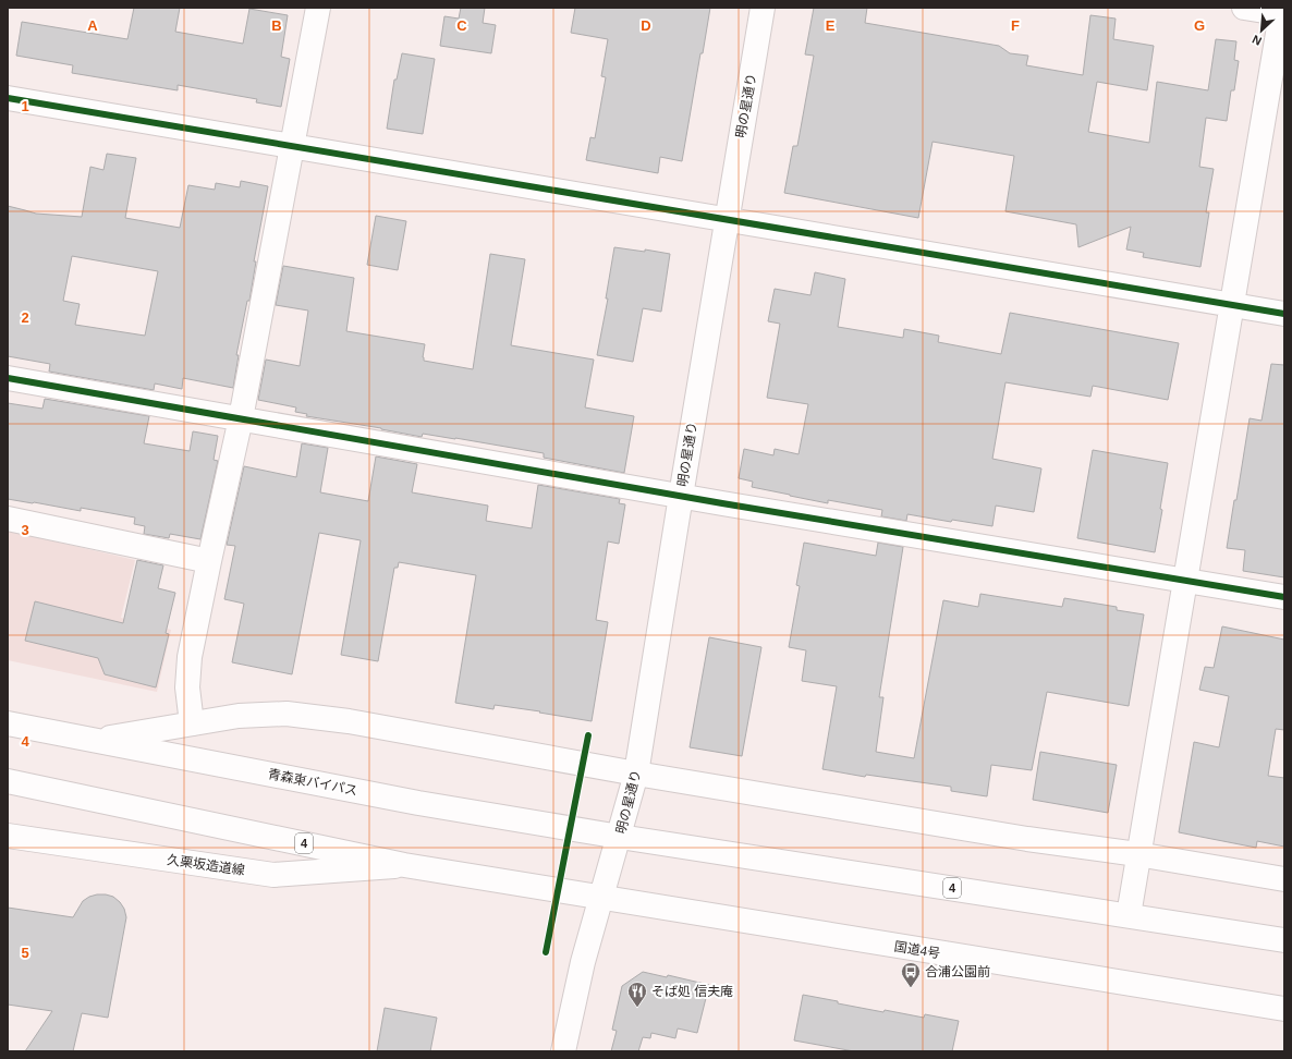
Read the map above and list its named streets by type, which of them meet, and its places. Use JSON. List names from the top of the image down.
{
  "streets": {
    "main road": [
      "明の星通り",
      "青森東バイパス",
      "4",
      "久栗坂造道線",
      "国道4号"
    ]
  },
  "crossings": [
    ["明の星通り", "青森東バイパス"],
    ["明の星通り", "4"],
    ["明の星通り", "国道4号"],
    ["青森東バイパス", "4"],
    ["4", "久栗坂造道線"],
    ["4", "国道4号"]
  ],
  "places": {
    "bus stop": ["合浦公園前"],
    "restaurant": ["そば処 信夫庵"]
  },
  "north": "bottom left",
  "grid": {
    "columns": [
      "A",
      "B",
      "C",
      "D",
      "E",
      "F",
      "G"
    ],
    "rows": [
      "1",
      "2",
      "3",
      "4",
      "5"
    ]
  }
}
